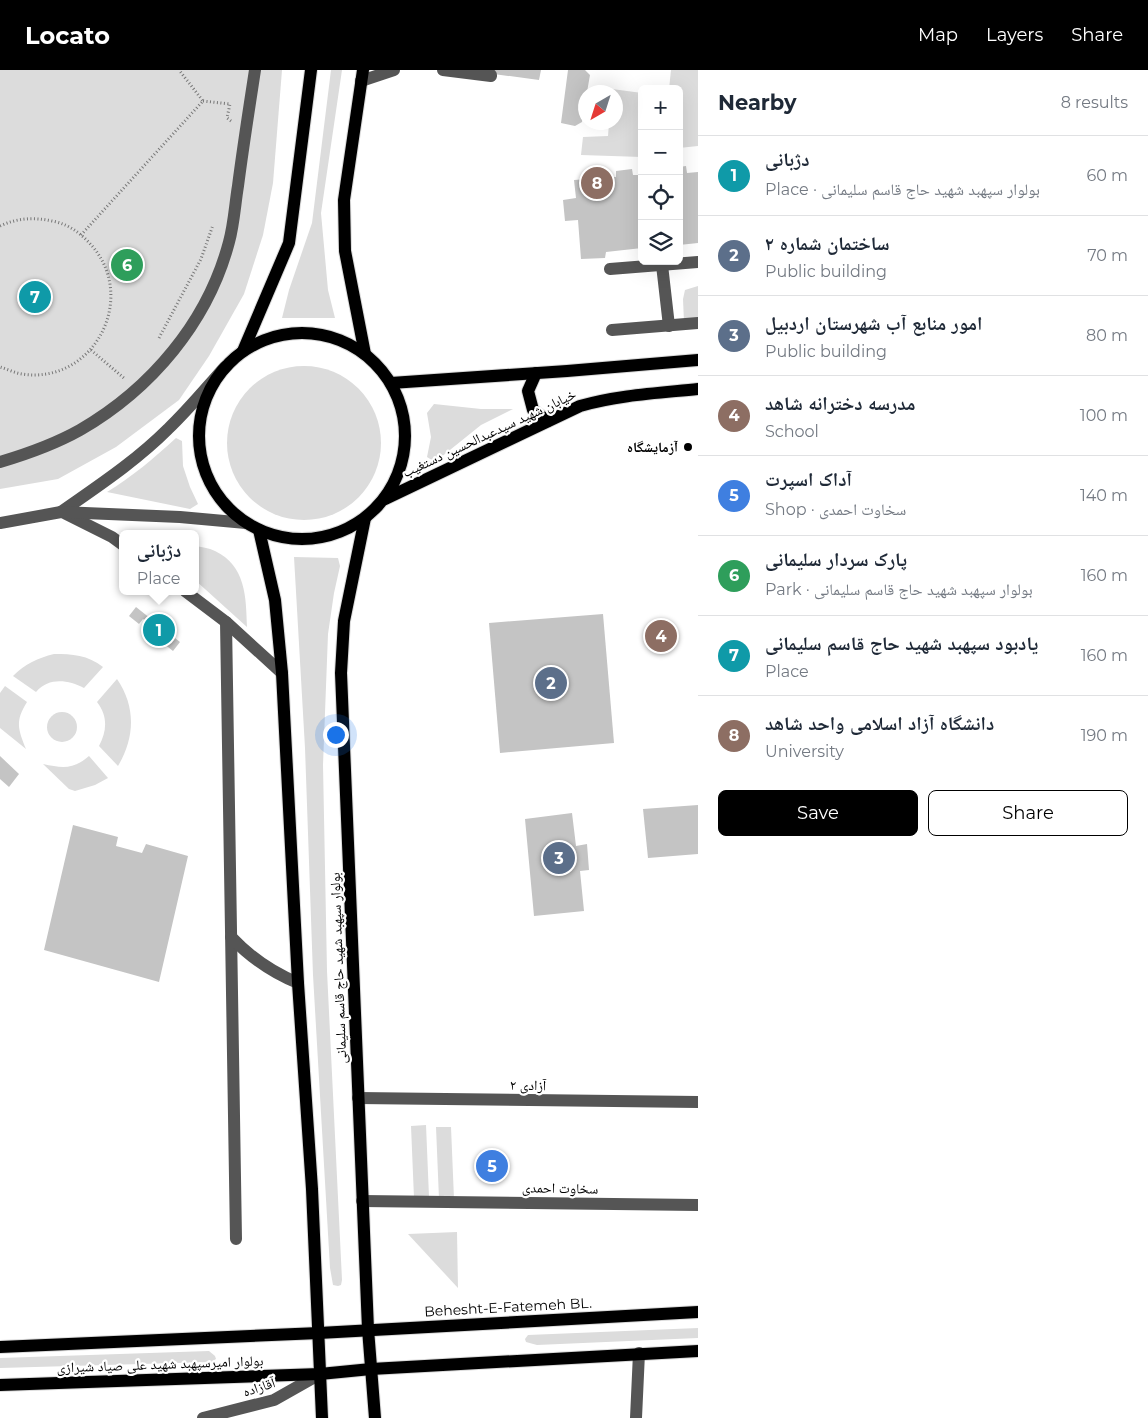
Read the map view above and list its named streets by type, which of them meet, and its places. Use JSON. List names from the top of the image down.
{
  "streets": {
    "main road": [
      "خیابان شهید سیدعبدالحسین دستغیب",
      "بولوار سپهبد شهید حاج قاسم سلیمانی",
      "Behesht-E-Fatemeh BL.",
      "بولوار امیرسپهبد شهید علی صیاد شیرازی"
    ],
    "street": ["آزادی ۲", "سخاوت احمدی", "آقازاده"]
  },
  "crossings": [
    ["بولوار سپهبد شهید حاج قاسم سلیمانی", "آزادی ۲"],
    ["بولوار سپهبد شهید حاج قاسم سلیمانی", "سخاوت احمدی"],
    ["بولوار سپهبد شهید حاج قاسم سلیمانی", "Behesht-E-Fatemeh BL."],
    ["Behesht-E-Fatemeh BL.", "بولوار امیرسپهبد شهید علی صیاد شیرازی"],
    ["بولوار امیرسپهبد شهید علی صیاد شیرازی", "آقازاده"]
  ],
  "places": ["آزمایشگاه"],
  "north": "bottom left",
  "page": {
    "header": "Locato",
    "nav": ["Map", "Layers", "Share"],
    "heading": ["Nearby", "8 results"],
    "map_buttons": ["+", "−"],
    "list": [
      {
        "mark": "1",
        "name": "دژبانی",
        "note": "Place · بولوار سپهبد شهید حاج قاسم سلیمانی",
        "value": "60 m"
      },
      {
        "mark": "2",
        "name": "ساختمان شماره ۲",
        "note": "Public building",
        "value": "70 m"
      },
      {
        "mark": "3",
        "name": "امور منابع آب شهرستان اردبیل",
        "note": "Public building",
        "value": "80 m"
      },
      {
        "mark": "4",
        "name": "مدرسه دخترانه شاهد",
        "note": "School",
        "value": "100 m"
      },
      {
        "mark": "5",
        "name": "آداک اسپرت",
        "note": "Shop · سخاوت احمدی",
        "value": "140 m"
      },
      {
        "mark": "6",
        "name": "پارک سردار سلیمانی",
        "note": "Park · بولوار سپهبد شهید حاج قاسم سلیمانی",
        "value": "160 m"
      },
      {
        "mark": "7",
        "name": "یادبود سپهبد شهید حاج قاسم سلیمانی",
        "note": "Place",
        "value": "160 m"
      },
      {
        "mark": "8",
        "name": "دانشگاه آزاد اسلامی واحد شاهد",
        "note": "University",
        "value": "190 m"
      }
    ],
    "pins": [
      "8",
      "6",
      "7",
      "1",
      "4",
      "2",
      "3",
      "5"
    ],
    "popup": ["دژبانی", "Place"],
    "buttons": ["Save", "Share"]
  }
}
